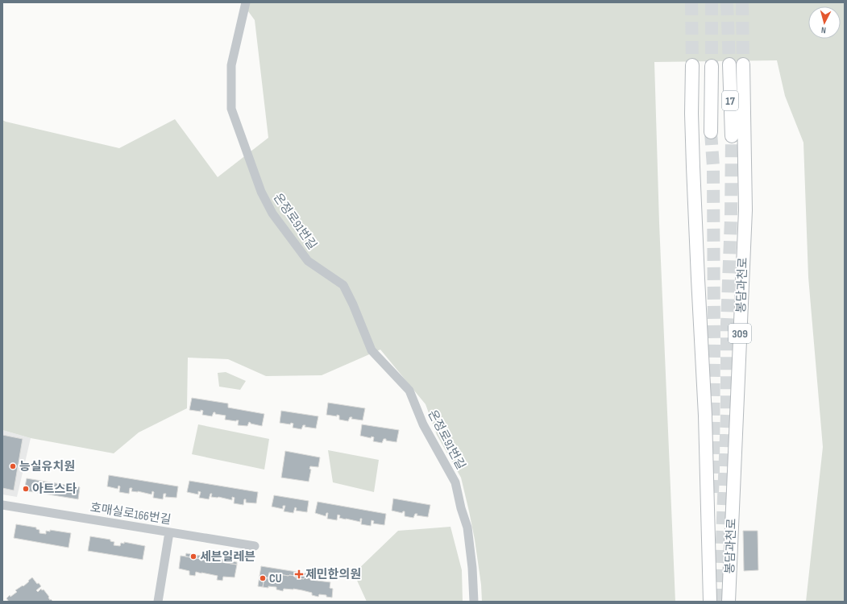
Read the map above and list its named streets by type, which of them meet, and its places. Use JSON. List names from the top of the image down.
{
  "streets": {
    "highway": ["17", "봉담과천로", "309"],
    "street": ["온정로91번길", "호매실로166번길"]
  },
  "places": {
    "other": [
      "능실유치원",
      "아트스타",
      "세븐일레븐",
      "CU"
    ],
    "health": ["제민한의원"]
  },
  "north": "bottom"
}
